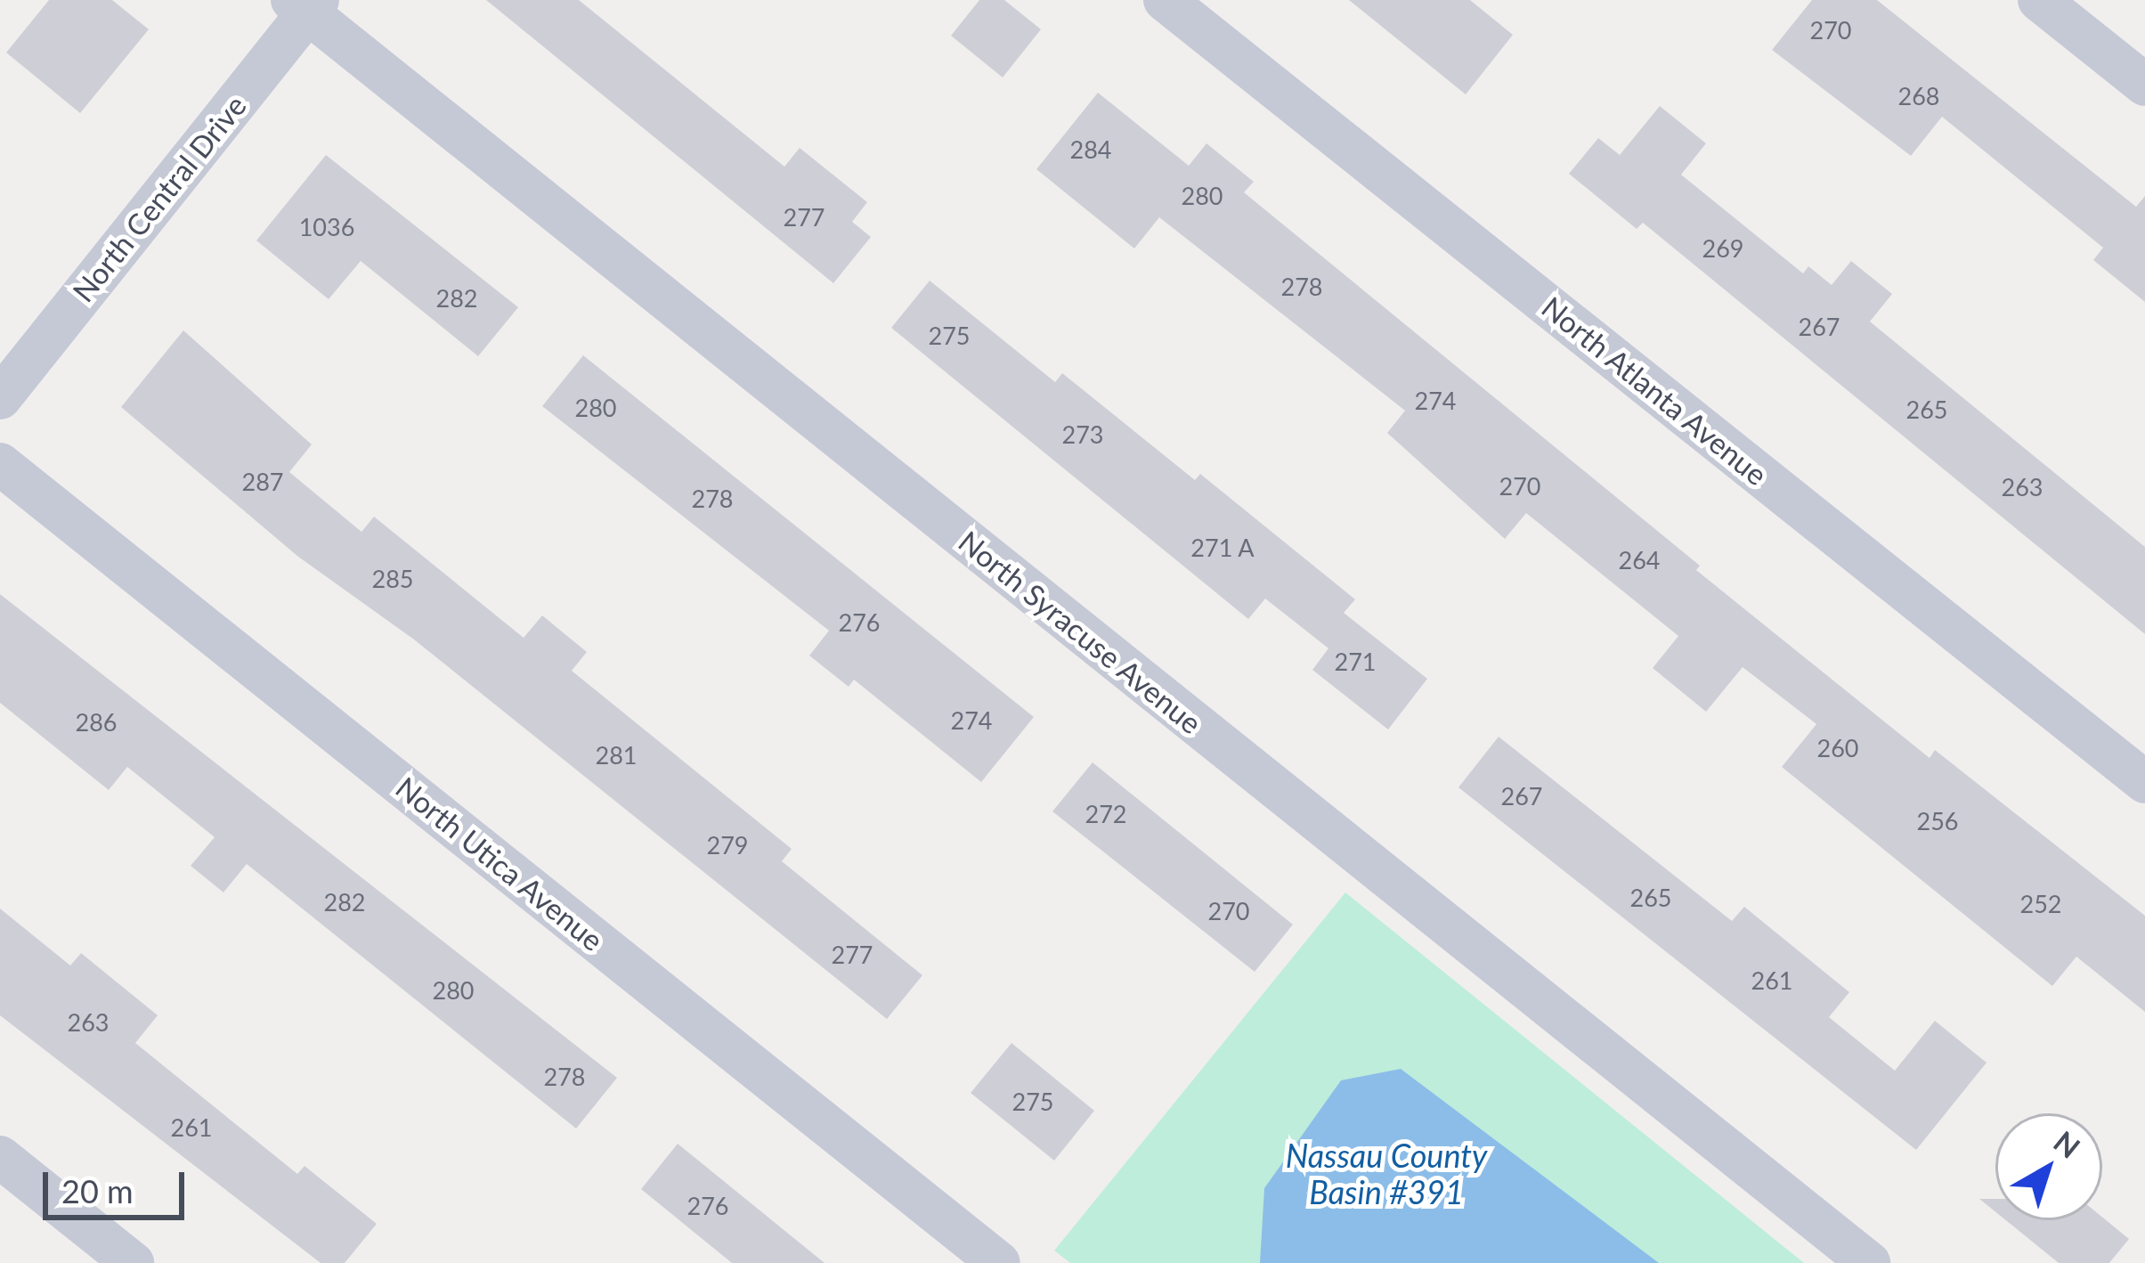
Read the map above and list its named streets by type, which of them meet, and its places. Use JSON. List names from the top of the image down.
{
  "streets": {
    "street": [
      "North Central Drive",
      "North Atlanta Avenue",
      "North Syracuse Avenue",
      "North Utica Avenue"
    ]
  },
  "crossings": [
    ["North Central Drive", "North Syracuse Avenue"]
  ],
  "water": ["Nassau County Basin #391"],
  "house_numbers": [
    "270",
    "268",
    "284",
    "280",
    "277",
    "1036",
    "269",
    "278",
    "282",
    "267",
    "275",
    "274",
    "280",
    "265",
    "273",
    "287",
    "270",
    "263",
    "278",
    "271 A",
    "264",
    "285",
    "276",
    "271",
    "274",
    "286",
    "260",
    "281",
    "267",
    "272",
    "256",
    "279",
    "265",
    "282",
    "252",
    "270",
    "277",
    "261",
    "280",
    "263",
    "278",
    "275",
    "261",
    "276"
  ],
  "scale_bar": "20 m",
  "north": "top right"
}
